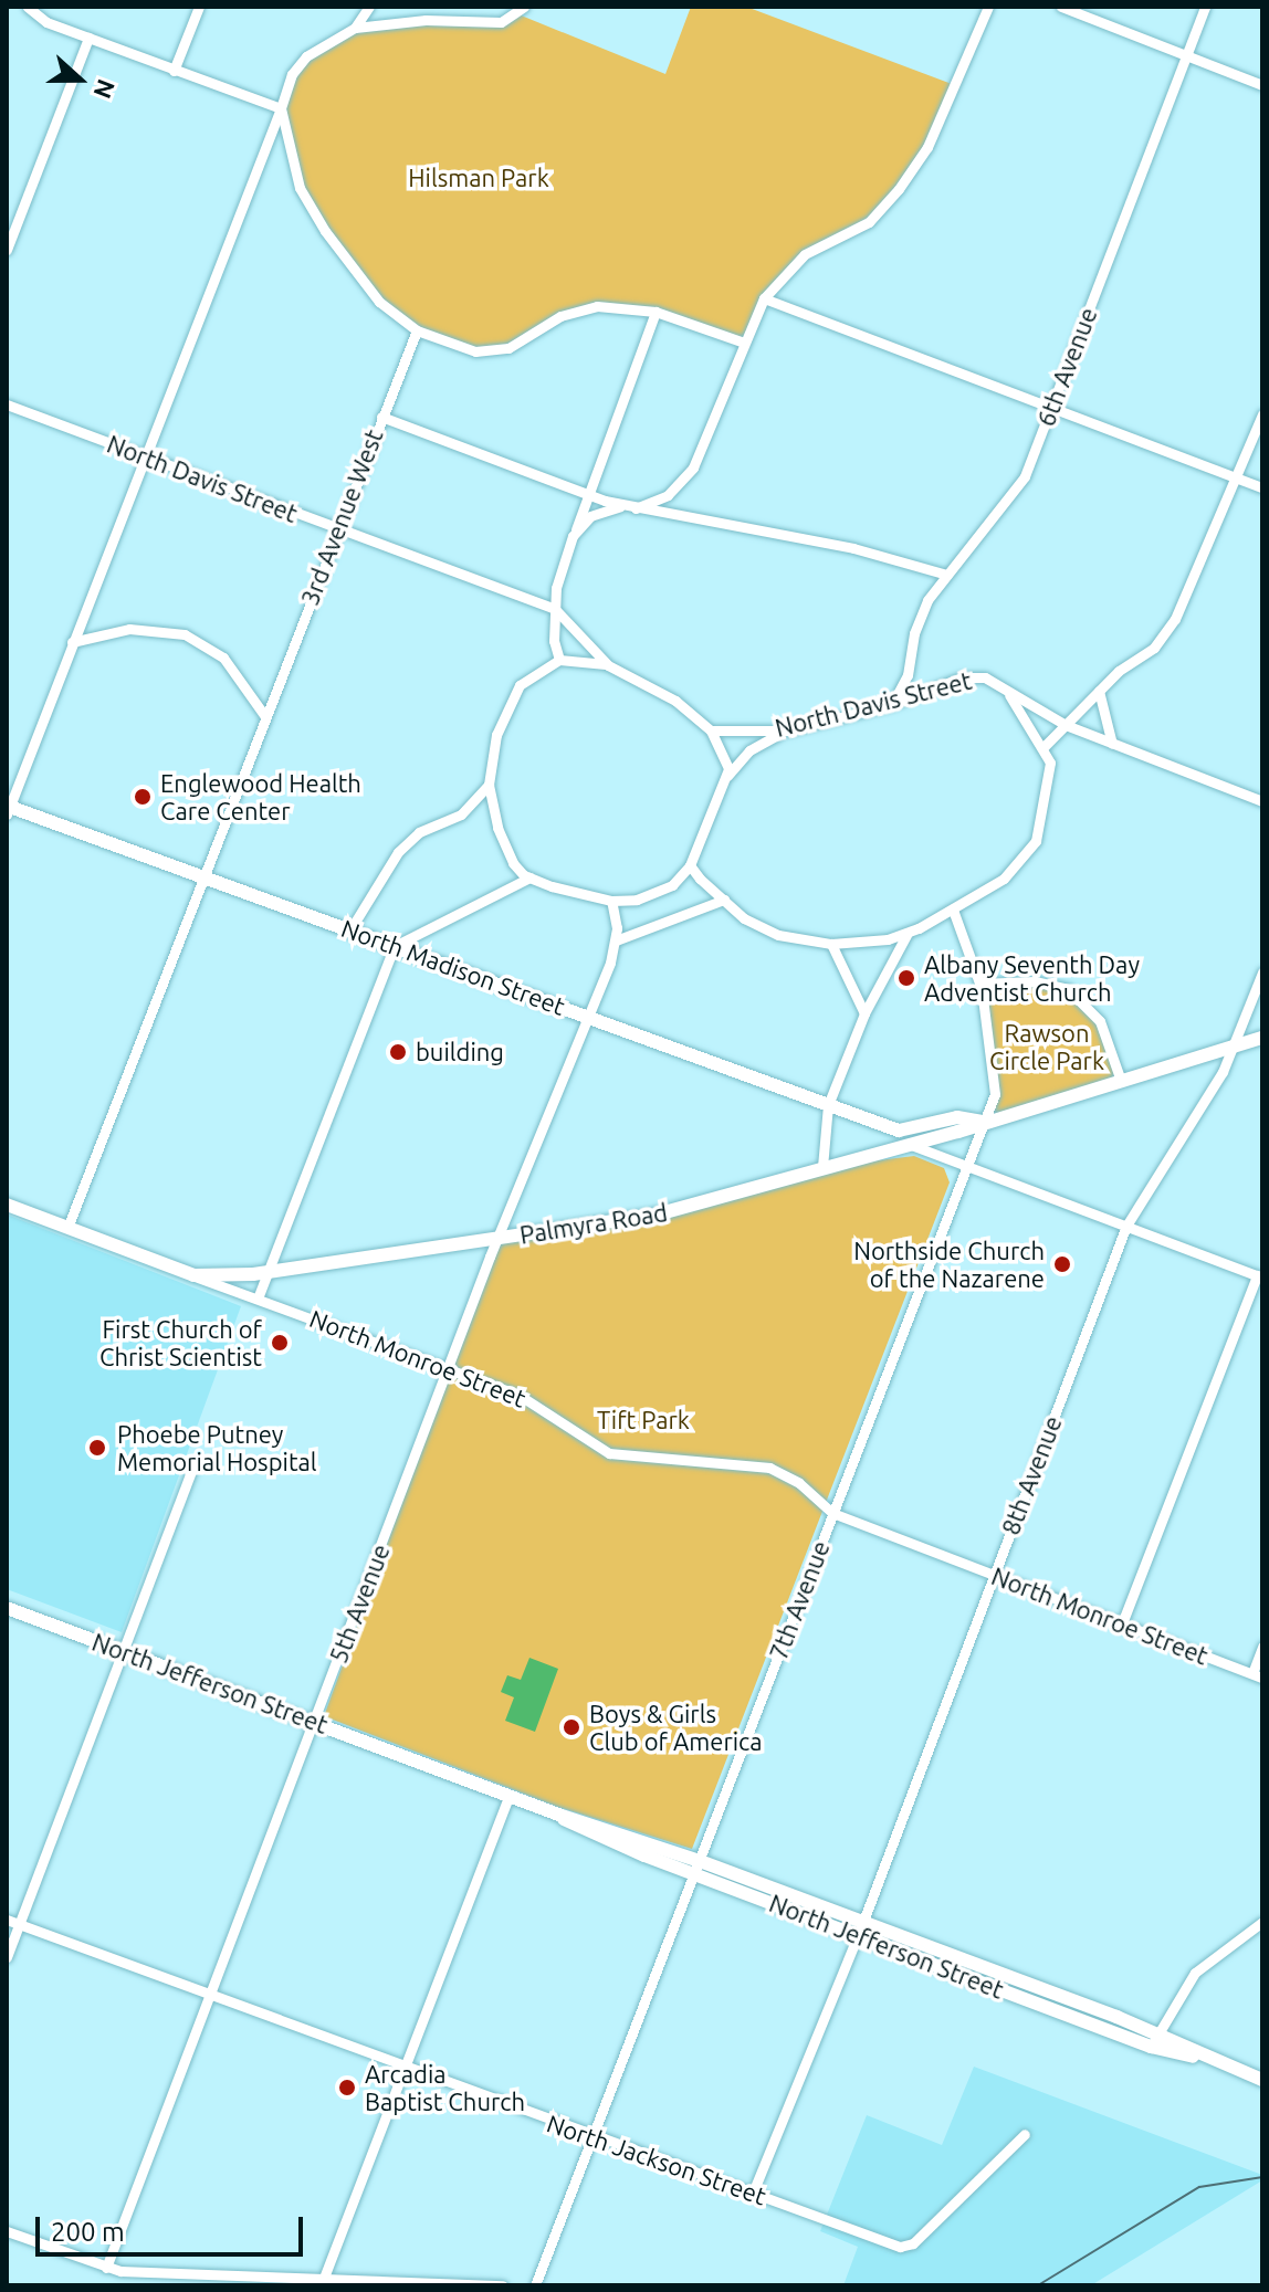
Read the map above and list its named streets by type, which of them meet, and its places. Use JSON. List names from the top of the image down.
{
  "streets": {
    "main road": [
      "North Madison Street",
      "Palmyra Road",
      "North Monroe Street",
      "North Jefferson Street"
    ],
    "street": [
      "6th Avenue",
      "North Davis Street",
      "3rd Avenue West",
      "8th Avenue",
      "7th Avenue",
      "5th Avenue",
      "North Jackson Street"
    ]
  },
  "crossings": [
    ["6th Avenue", "North Davis Street"],
    ["6th Avenue", "7th Avenue"],
    ["North Davis Street", "3rd Avenue West"],
    ["North Davis Street", "7th Avenue"],
    ["North Davis Street", "5th Avenue"],
    ["3rd Avenue West", "North Madison Street"],
    ["3rd Avenue West", "North Monroe Street"],
    ["North Madison Street", "Palmyra Road"],
    ["North Madison Street", "5th Avenue"],
    ["Palmyra Road", "North Monroe Street"],
    ["Palmyra Road", "8th Avenue"],
    ["Palmyra Road", "7th Avenue"],
    ["Palmyra Road", "5th Avenue"],
    ["North Monroe Street", "8th Avenue"],
    ["North Monroe Street", "7th Avenue"],
    ["North Monroe Street", "5th Avenue"],
    ["8th Avenue", "North Jefferson Street"],
    ["8th Avenue", "North Jackson Street"],
    ["7th Avenue", "North Jefferson Street"],
    ["7th Avenue", "North Jackson Street"],
    ["5th Avenue", "North Jefferson Street"],
    ["5th Avenue", "North Jackson Street"]
  ],
  "parks": ["Hilsman Park", "Rawson Circle Park", "Tift Park"],
  "places": [
    "Englewood Health Care Center",
    "Albany Seventh Day Adventist Church",
    "building",
    "Northside Church of the Nazarene",
    "First Church of Christ Scientist",
    "Phoebe Putney Memorial Hospital",
    "Boys & Girls Club of America",
    "Arcadia Baptist Church"
  ],
  "scale_bar": "200 m",
  "north": "right"
}
